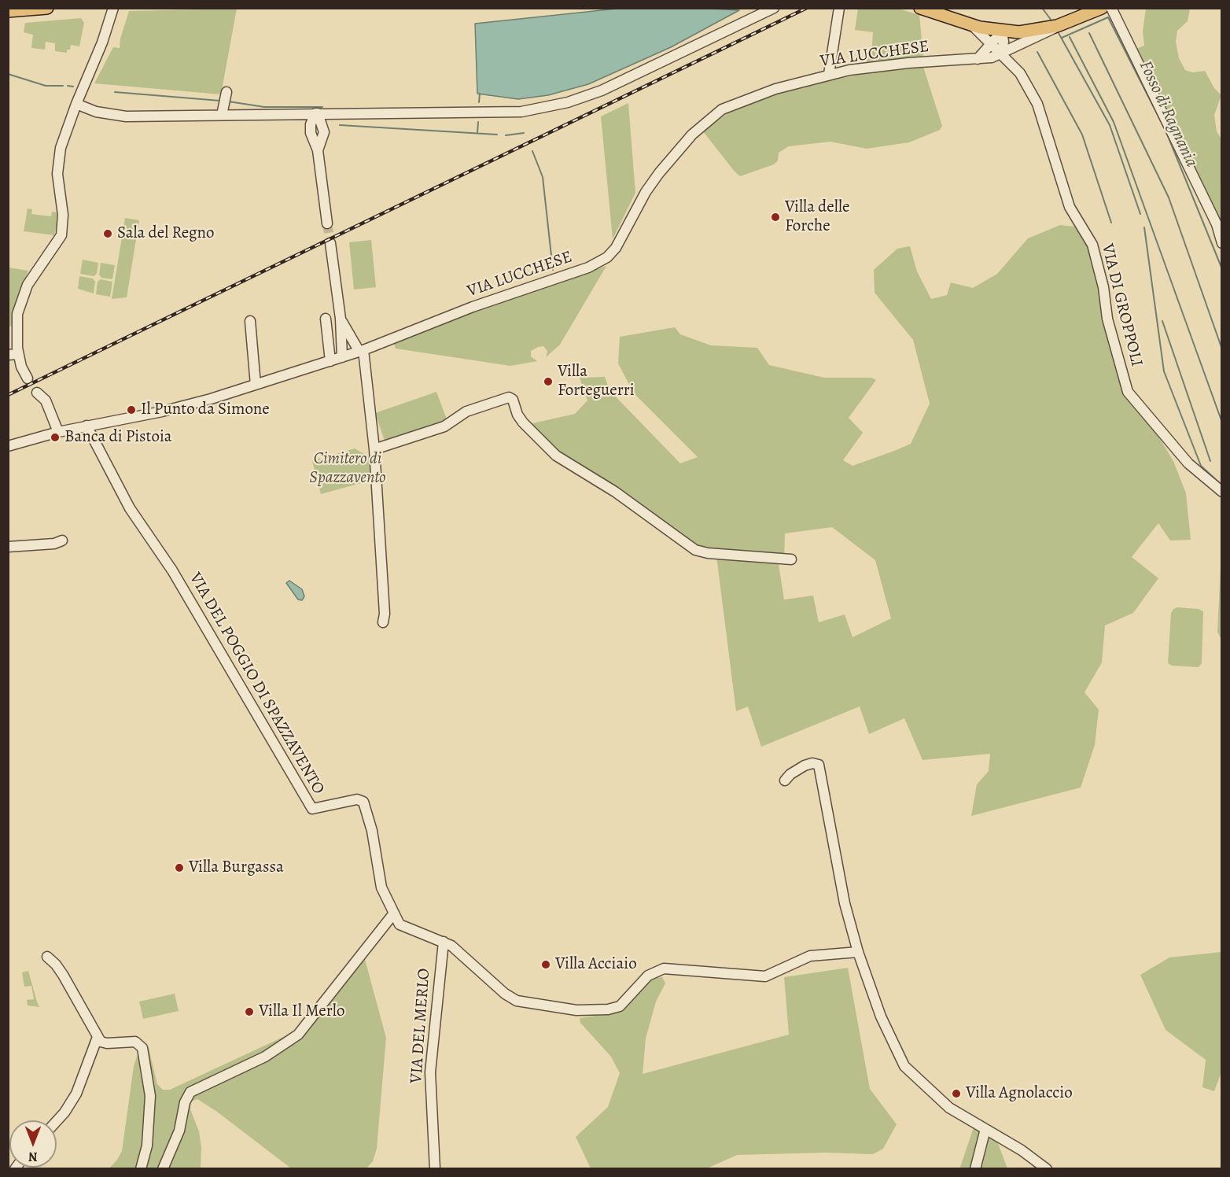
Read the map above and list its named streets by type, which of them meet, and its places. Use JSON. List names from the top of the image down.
{
  "streets": {
    "street": [
      "VIA LUCCHESE",
      "VIA DI GROPPOLI",
      "VIA DEL POGGIO DI SPAZZAVENTO",
      "VIA DEL MERLO"
    ]
  },
  "crossings": [
    ["VIA LUCCHESE", "VIA DI GROPPOLI"],
    ["VIA LUCCHESE", "VIA DEL POGGIO DI SPAZZAVENTO"],
    ["VIA DEL POGGIO DI SPAZZAVENTO", "VIA DEL MERLO"]
  ],
  "water": ["Fosso di Ragnania"],
  "parks": ["Cimitero di Spazzavento"],
  "places": [
    "Villa delle Forche",
    "Sala del Regno",
    "Villa Forteguerri",
    "Il Punto da Simone",
    "Banca di Pistoia",
    "Villa Burgassa",
    "Villa Acciaio",
    "Villa Il Merlo",
    "Villa Agnolaccio"
  ],
  "north": "bottom"
}
